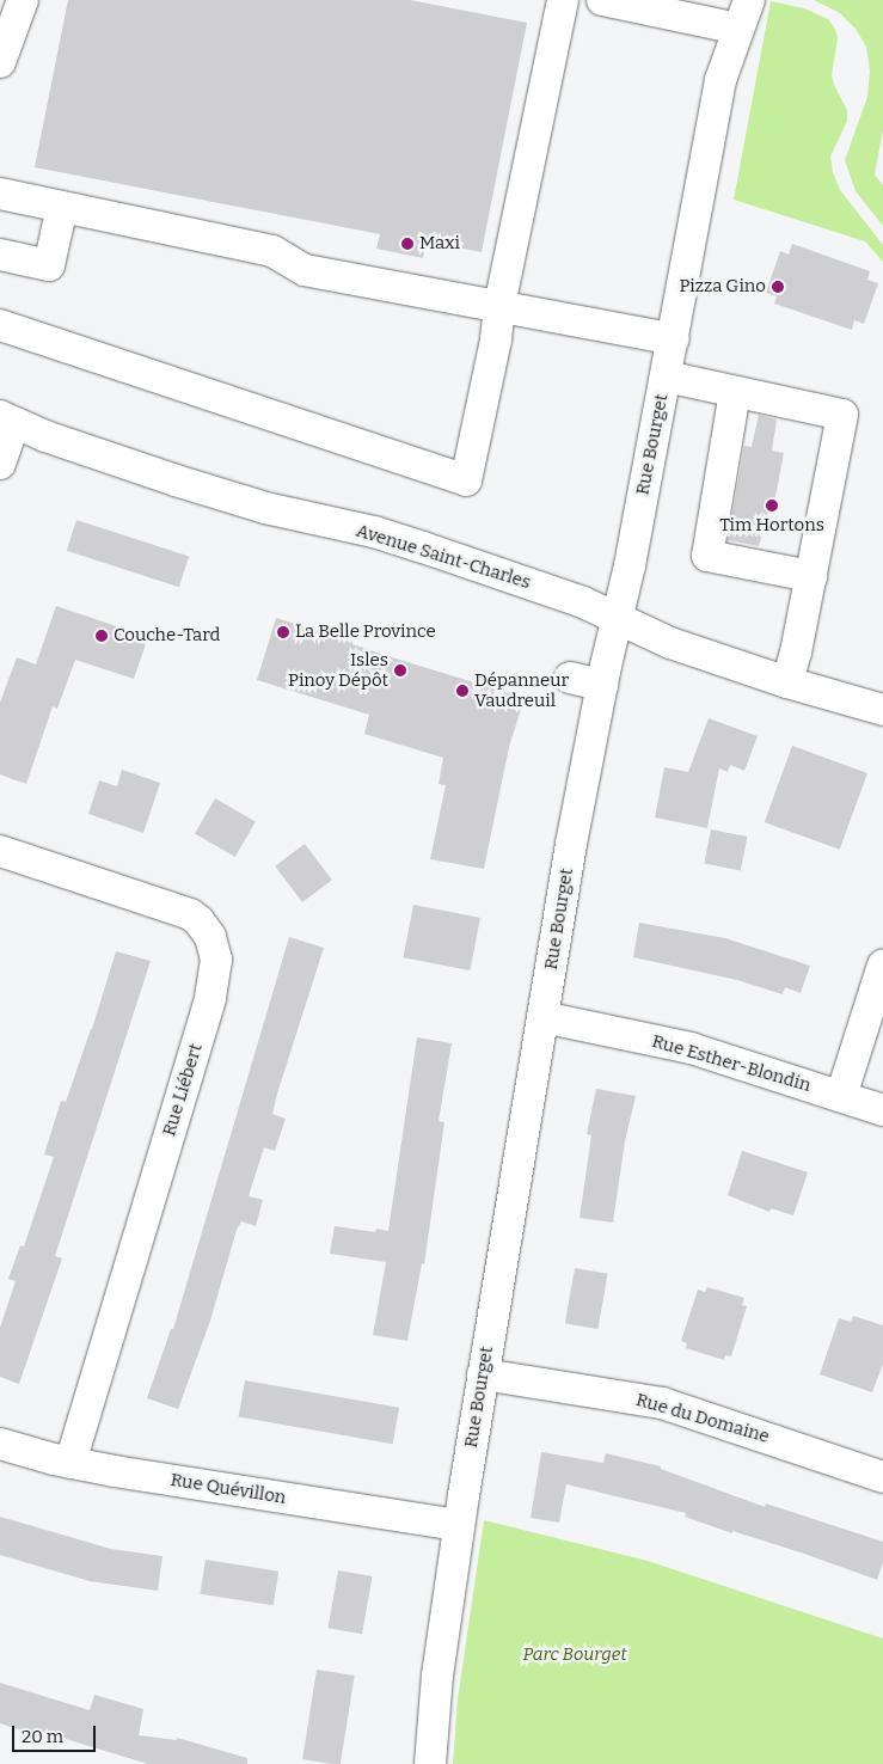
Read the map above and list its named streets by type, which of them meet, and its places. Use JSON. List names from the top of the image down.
{
  "streets": {
    "street": [
      "Rue Bourget",
      "Avenue Saint-Charles",
      "Rue Esther-Blondin",
      "Rue Liébert",
      "Rue du Domaine",
      "Rue Quévillon"
    ]
  },
  "crossings": [
    ["Rue Bourget", "Avenue Saint-Charles"],
    ["Rue Bourget", "Rue Esther-Blondin"],
    ["Rue Bourget", "Rue du Domaine"],
    ["Rue Bourget", "Rue Quévillon"],
    ["Rue Liébert", "Rue Quévillon"]
  ],
  "parks": ["Parc Bourget"],
  "places": [
    "Maxi",
    "Pizza Gino",
    "Tim Hortons",
    "La Belle Province",
    "Couche-Tard",
    "Isles Pinoy Dépôt",
    "Dépanneur Vaudreuil"
  ],
  "scale_bar": "20 m"
}
